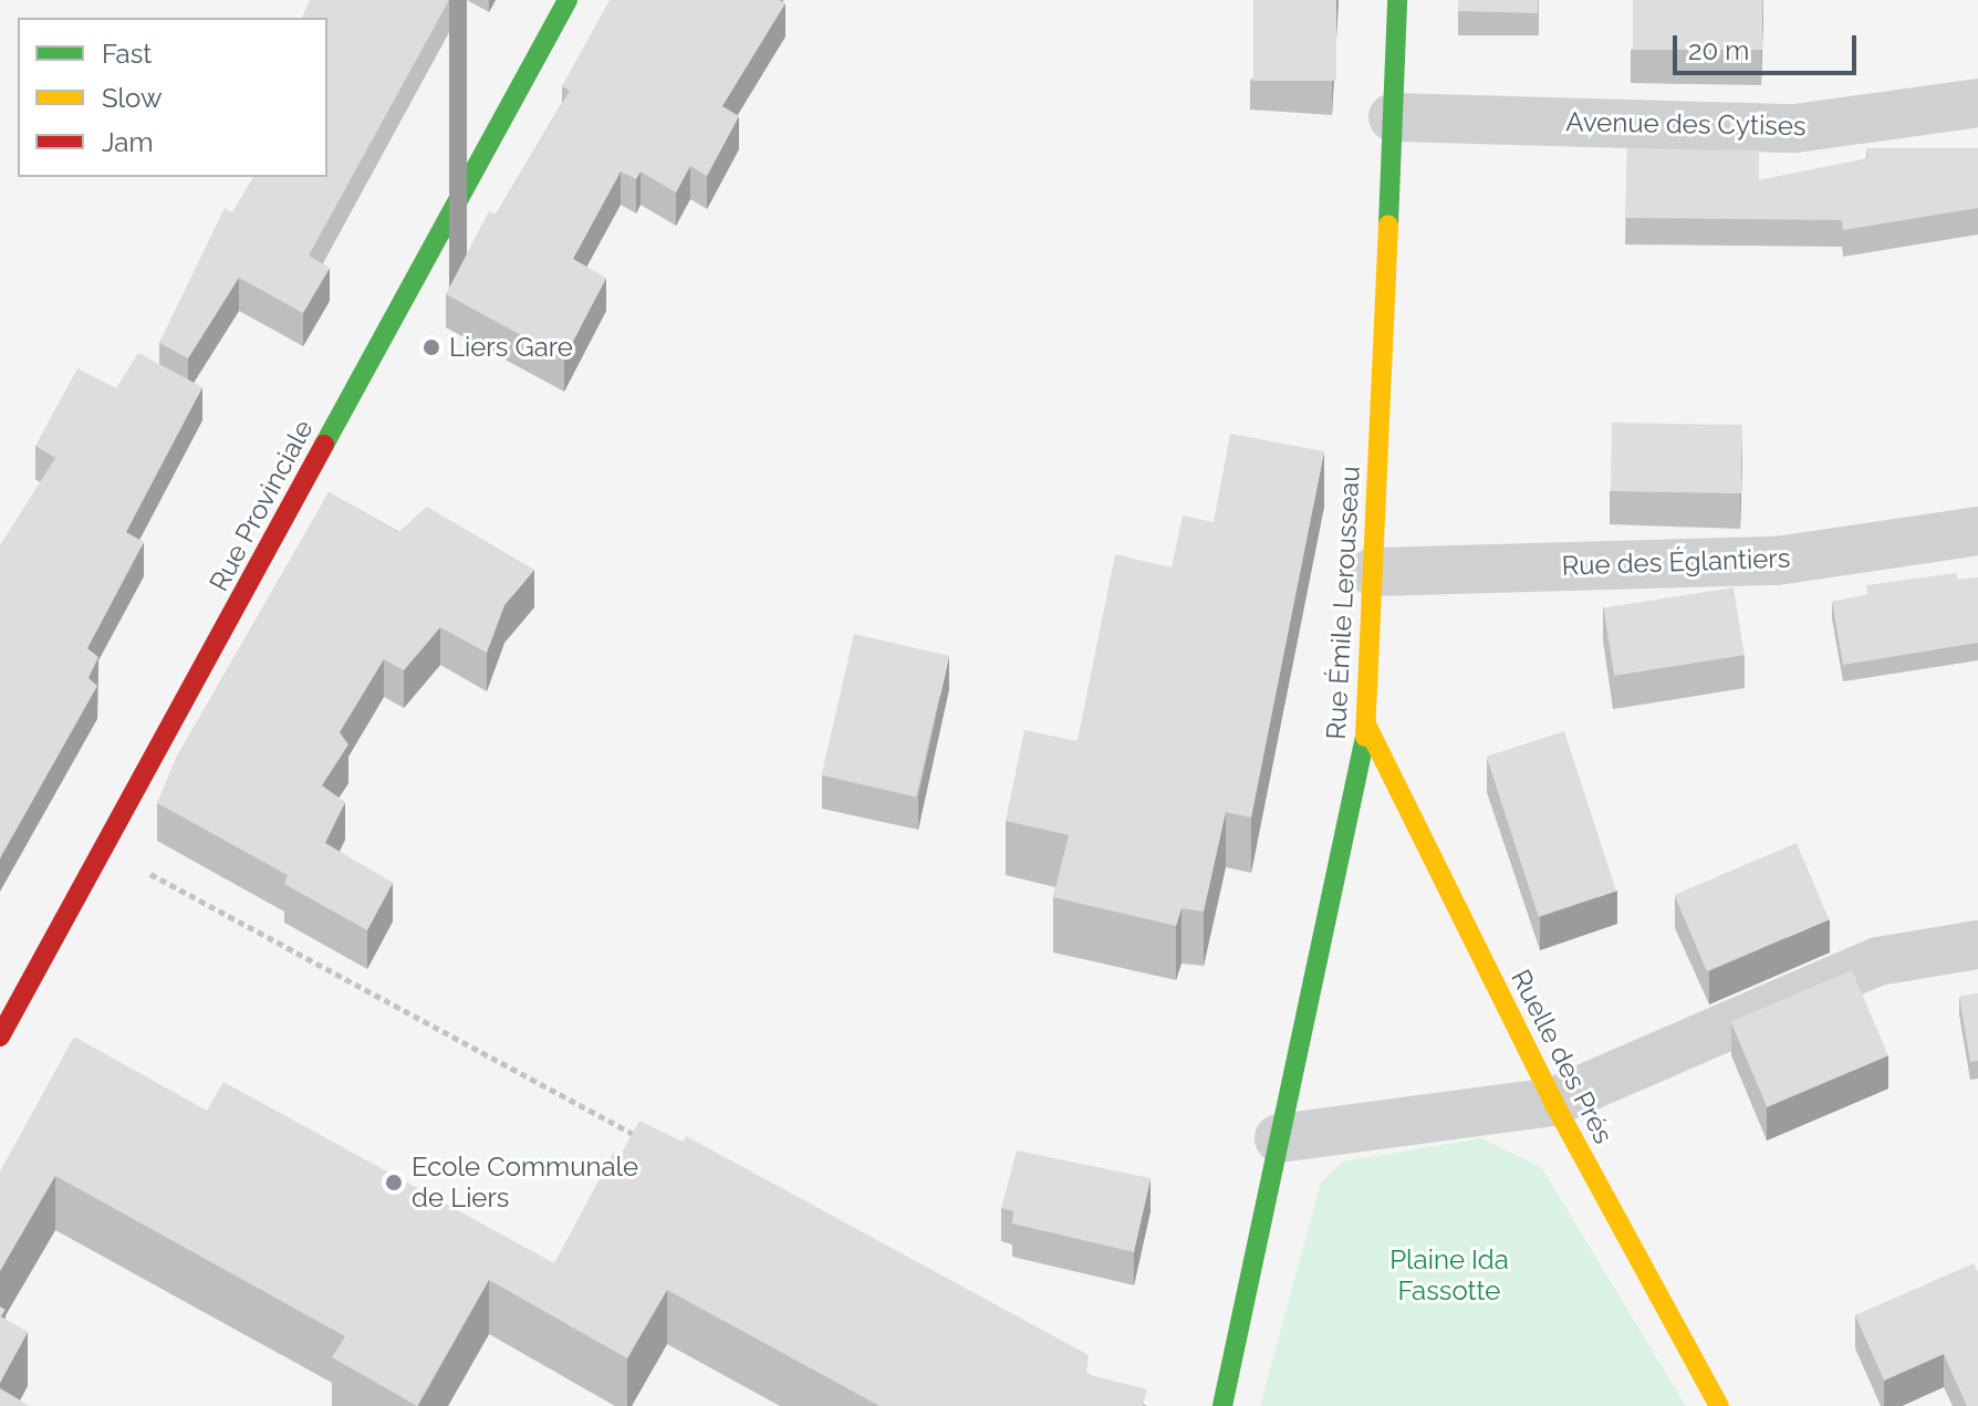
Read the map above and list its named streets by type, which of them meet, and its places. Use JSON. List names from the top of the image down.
{
  "streets": {
    "street": [
      "Avenue des Cytises",
      "Rue Provinciale",
      "Rue des Églantiers",
      "Rue Émile Lerousseau",
      "Ruelle des Prés"
    ]
  },
  "crossings": [
    ["Avenue des Cytises", "Rue Émile Lerousseau"],
    ["Rue des Églantiers", "Rue Émile Lerousseau"],
    ["Rue Émile Lerousseau", "Ruelle des Prés"]
  ],
  "parks": ["Plaine Ida Fassotte"],
  "places": ["Liers Gare", "Ecole Communale de Liers"],
  "legend": ["Fast", "Slow", "Jam"],
  "scale_bar": "20 m"
}
